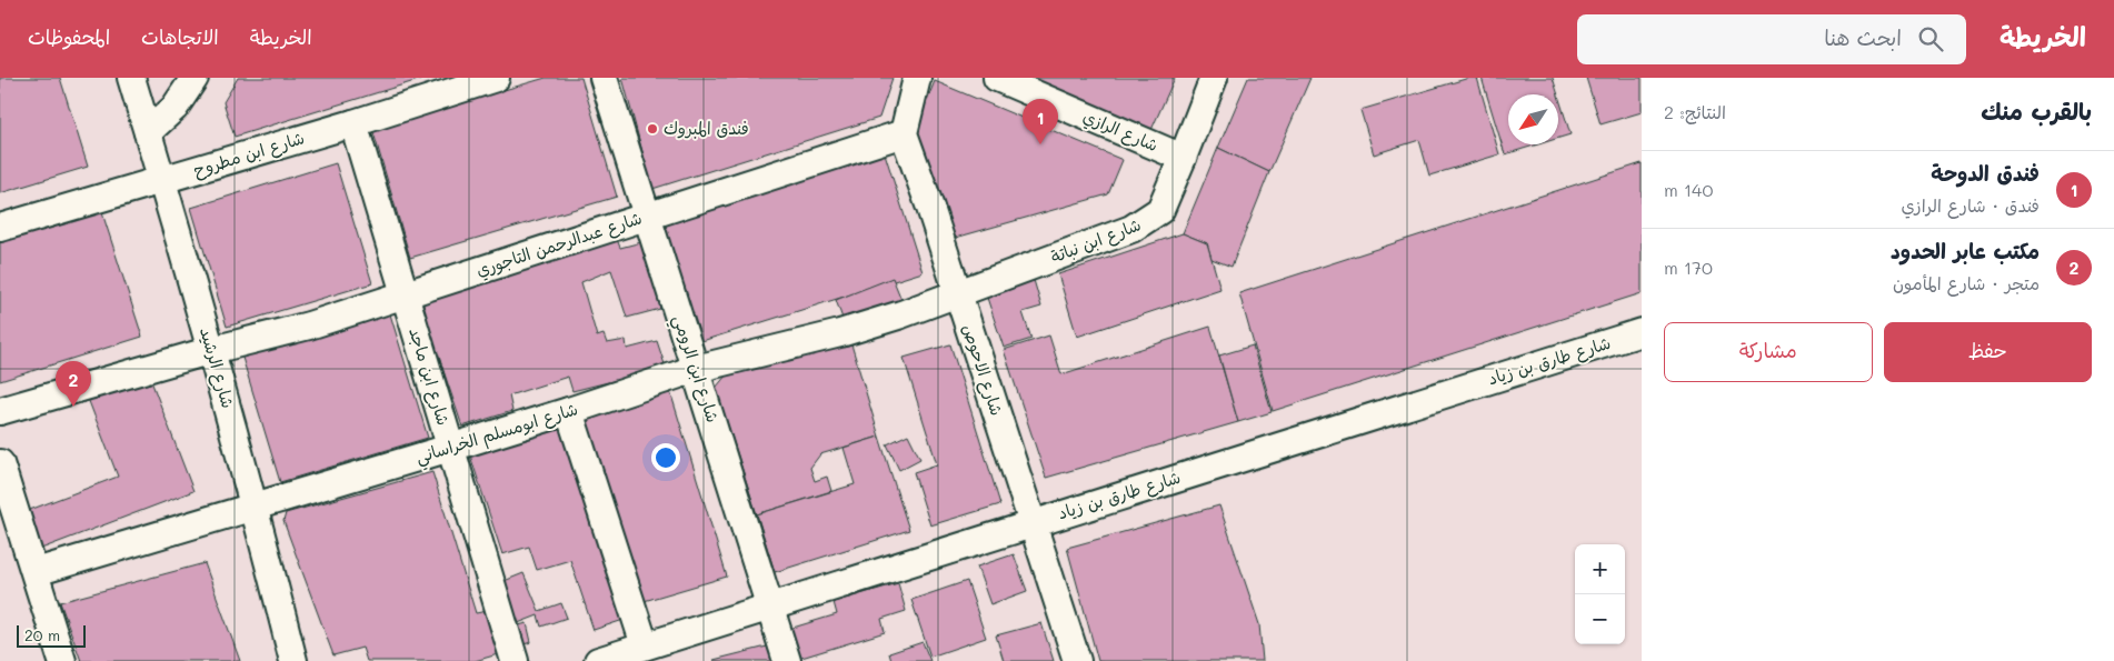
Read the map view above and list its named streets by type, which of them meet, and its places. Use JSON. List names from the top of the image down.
{
  "streets": {
    "street": [
      "شارع الرازي",
      "شارع ابن مطروح",
      "شارع ابن نباتة",
      "شارع عبدالرحمن التاجوري",
      "شارع طارق بن زياد",
      "شارع الرشيد",
      "شارع ابن الرومي",
      "شارع الاحوص",
      "شارع ابن ماجد",
      "شارع ابومسلم الخراساني"
    ]
  },
  "crossings": [
    ["شارع الرازي", "شارع ابن نباتة"],
    ["شارع ابن مطروح", "شارع الرشيد"],
    ["شارع ابن مطروح", "شارع ابن ماجد"],
    ["شارع ابن نباتة", "شارع الاحوص"],
    ["شارع ابن نباتة", "شارع ابومسلم الخراساني"],
    ["شارع عبدالرحمن التاجوري", "شارع الرشيد"],
    ["شارع عبدالرحمن التاجوري", "شارع ابن الرومي"],
    ["شارع عبدالرحمن التاجوري", "شارع الاحوص"],
    ["شارع عبدالرحمن التاجوري", "شارع ابن ماجد"],
    ["شارع طارق بن زياد", "شارع ابن الرومي"],
    ["شارع طارق بن زياد", "شارع الاحوص"],
    ["شارع الرشيد", "شارع ابومسلم الخراساني"],
    ["شارع ابن الرومي", "شارع ابومسلم الخراساني"],
    ["شارع الاحوص", "شارع ابومسلم الخراساني"],
    ["شارع ابن ماجد", "شارع ابومسلم الخراساني"]
  ],
  "places": ["فندق المبروك"],
  "scale_bar": "20 m",
  "north": "bottom left",
  "page": {
    "header": "الخريطة",
    "search": "ابحث هنا",
    "nav": ["الخريطة", "الاتجاهات", "المحفوظات"],
    "heading": ["بالقرب منك", "النتائج: 2"],
    "pins": ["1", "2"],
    "list": [
      {
        "mark": "1",
        "name": "فندق الدوحة",
        "note": "فندق · شارع الرازي",
        "value": "140 m"
      },
      {
        "mark": "2",
        "name": "مكتب عابر الحدود",
        "note": "متجر · شارع المأمون",
        "value": "170 m"
      }
    ],
    "buttons": ["حفظ", "مشاركة"],
    "map_buttons": ["+", "−"],
    "scale": "20 m"
  }
}
